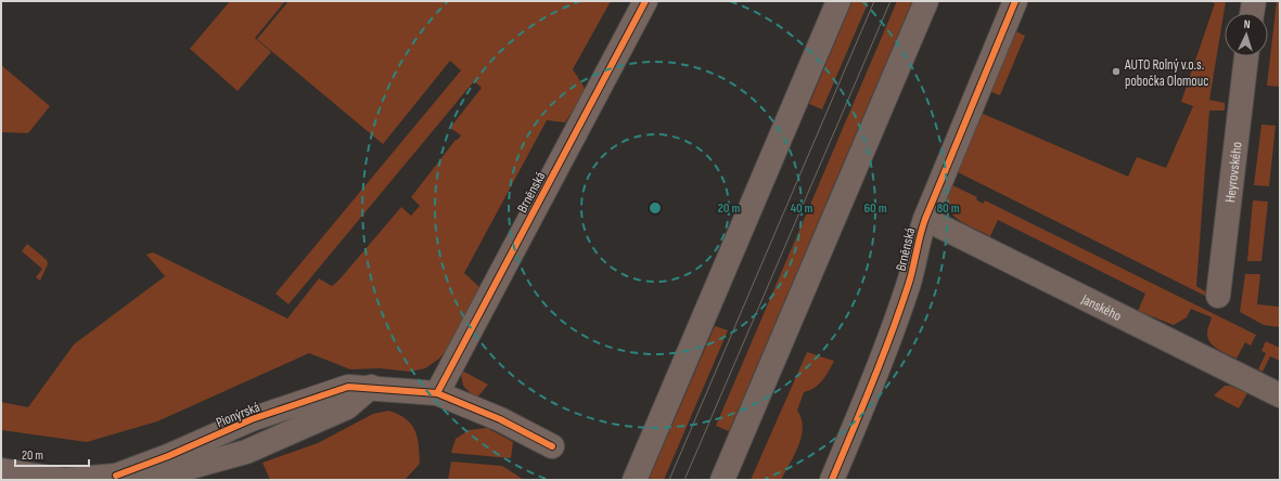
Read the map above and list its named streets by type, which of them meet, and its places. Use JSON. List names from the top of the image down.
{
  "streets": {
    "street": [
      "Heyrovského",
      "Brněnská",
      "Janského",
      "Pionýrská"
    ]
  },
  "crossings": [
    ["Brněnská", "Janského"],
    ["Brněnská", "Pionýrská"]
  ],
  "places": ["AUTO Rolný v.o.s. pobočka Olomouc"],
  "scale_bar": "20 m",
  "north": "top",
  "rings": [
    "20 m",
    "40 m",
    "60 m",
    "80 m"
  ]
}
